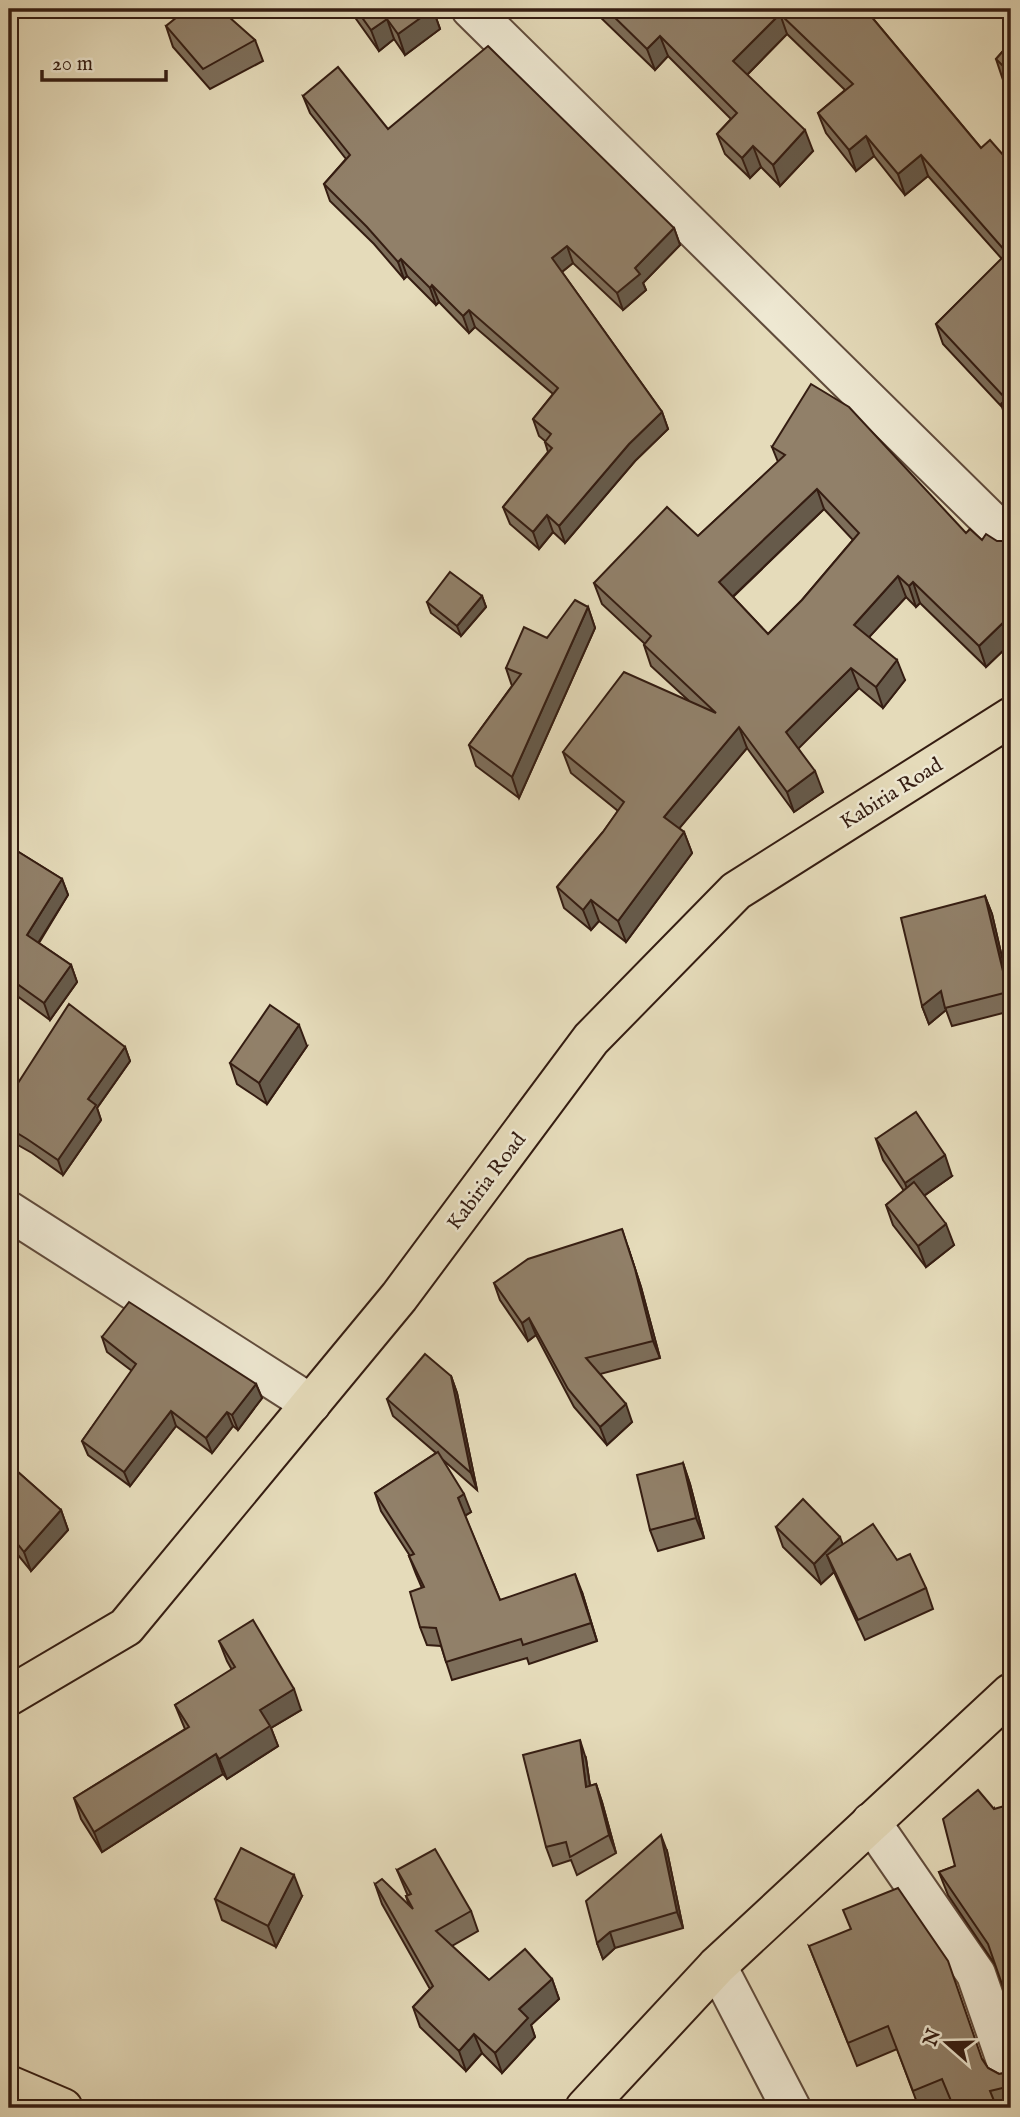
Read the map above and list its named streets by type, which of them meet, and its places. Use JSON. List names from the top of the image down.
{
  "streets": {
    "main road": ["Kabiria Road"]
  },
  "scale_bar": "20 m",
  "north": "left"
}
